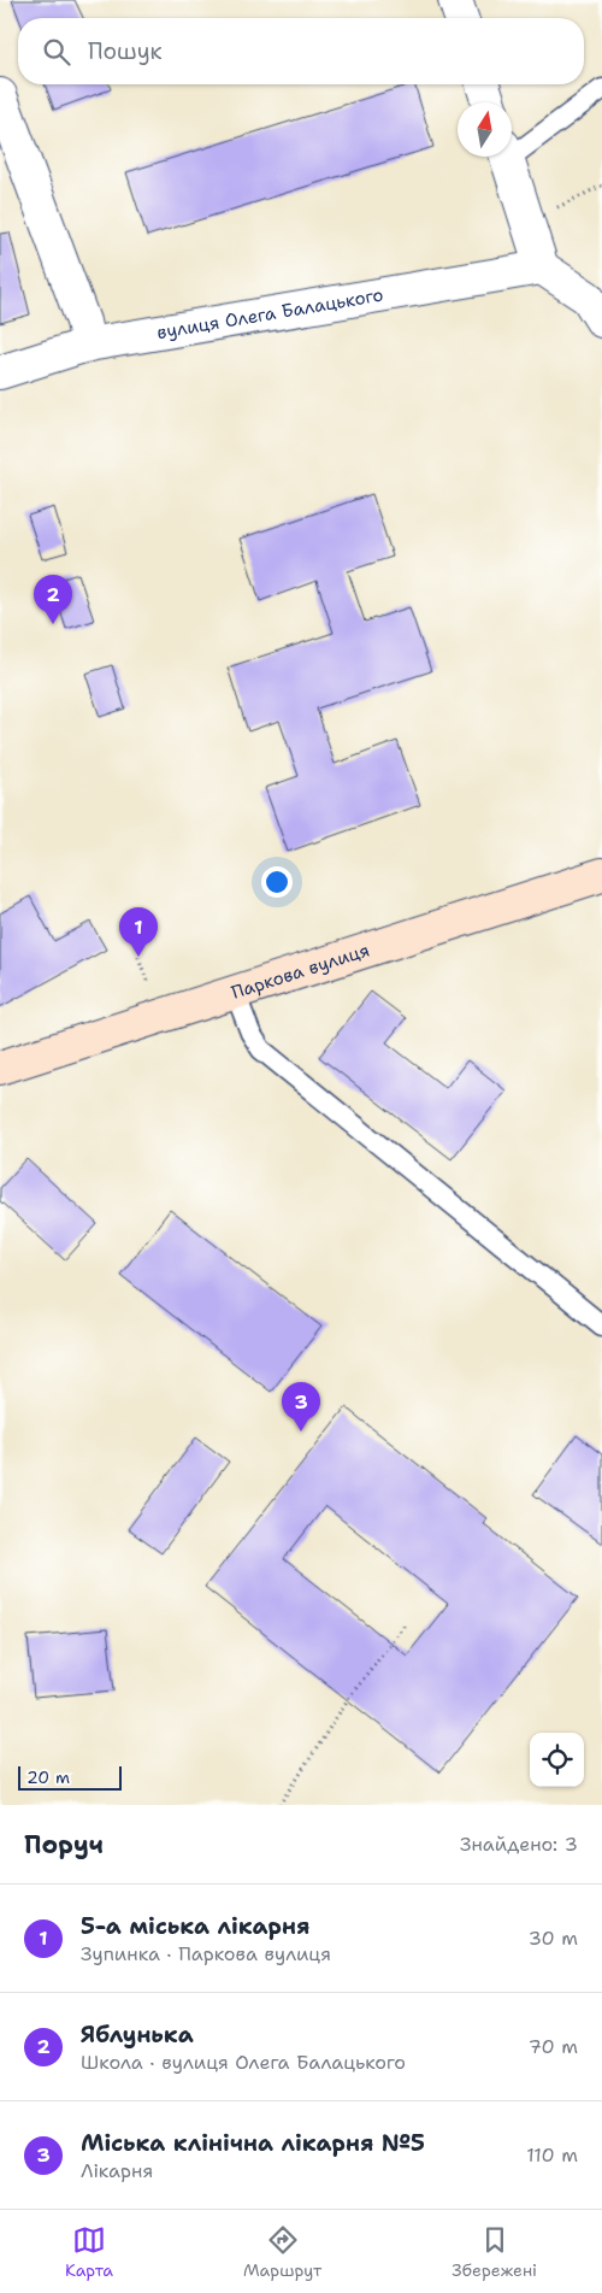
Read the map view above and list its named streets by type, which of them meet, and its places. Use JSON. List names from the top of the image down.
{
  "streets": {
    "main road": ["Паркова вулиця"],
    "street": ["вулиця Олега Балацького"]
  },
  "scale_bar": "20 m",
  "north": "top",
  "page": {
    "search": "Пошук",
    "pins": ["2", "1", "3"],
    "scale": "20 m",
    "heading": ["Поруч", "Знайдено: 3"],
    "list": [
      {
        "mark": "1",
        "name": "5-а міська лікарня",
        "note": "Зупинка · Паркова вулиця",
        "value": "30 m"
      },
      {
        "mark": "2",
        "name": "Яблунька",
        "note": "Школа · вулиця Олега Балацького",
        "value": "70 m"
      },
      {
        "mark": "3",
        "name": "Міська клінічна лікарня №5",
        "note": "Лікарня",
        "value": "110 m"
      }
    ],
    "nav": ["Карта", "Маршрут", "Збережені"]
  }
}
